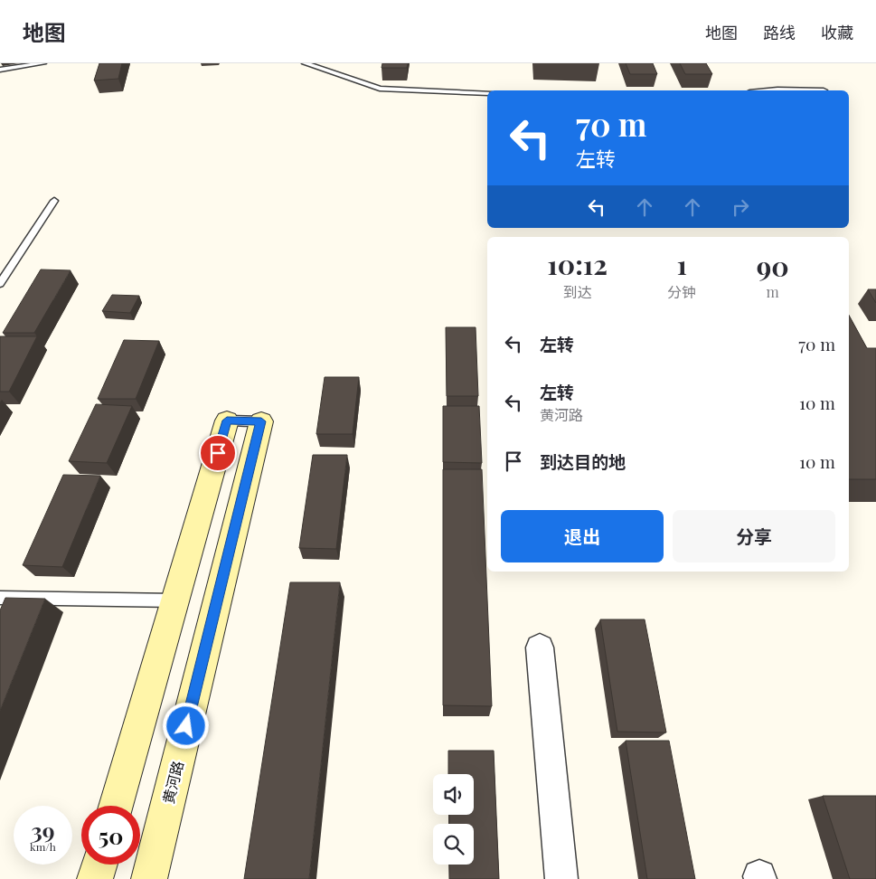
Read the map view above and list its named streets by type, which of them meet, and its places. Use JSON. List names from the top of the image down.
{
  "streets": {
    "main road": ["黄河路"]
  },
  "page": {
    "header": "地图",
    "nav": ["地图", "路线", "收藏"],
    "turn": ["70 m", "左转"],
    "eta": [
      "10:12",
      "到达",
      "1",
      "分钟",
      "90",
      "m"
    ],
    "list": [
      {
        "name": "左转",
        "value": "70 m"
      },
      {
        "name": "左转",
        "note": "黄河路",
        "value": "10 m"
      },
      {
        "name": "到达目的地",
        "value": "10 m"
      }
    ],
    "buttons": ["退出", "分享"],
    "speed": "39 km/h",
    "limit": "50"
  }
}
